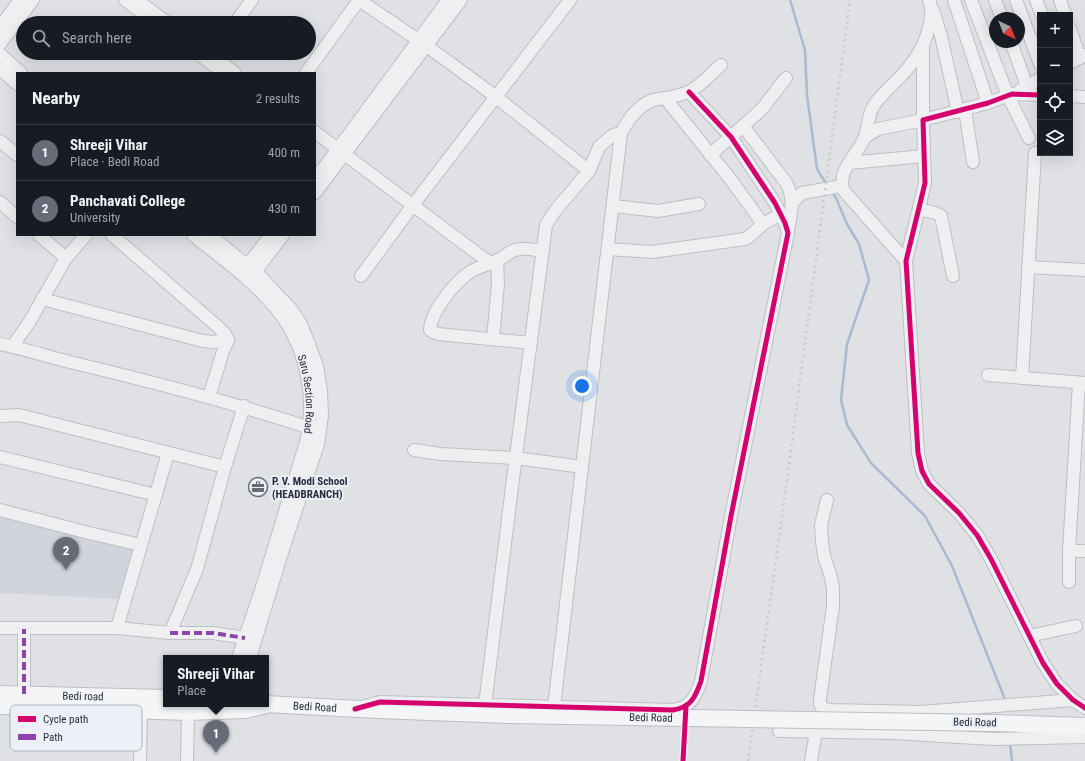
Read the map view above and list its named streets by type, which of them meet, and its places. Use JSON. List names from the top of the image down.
{
  "streets": {
    "main road": ["Bedi road", "Bedi Road"],
    "street": ["Saru Section Road"]
  },
  "places": {
    "office": ["P. V. Modi School (HEADBRANCH)"]
  },
  "legend": ["Cycle path", "Path"],
  "north": "bottom right",
  "page": {
    "map_buttons": ["+", "−"],
    "search": "Search here",
    "heading": ["Nearby", "2 results"],
    "list": [
      {
        "mark": "1",
        "name": "Shreeji Vihar",
        "note": "Place · Bedi Road",
        "value": "400 m"
      },
      {
        "mark": "2",
        "name": "Panchavati College",
        "note": "University",
        "value": "430 m"
      }
    ],
    "pins": ["2", "1"],
    "popup": ["Shreeji Vihar", "Place"]
  }
}
